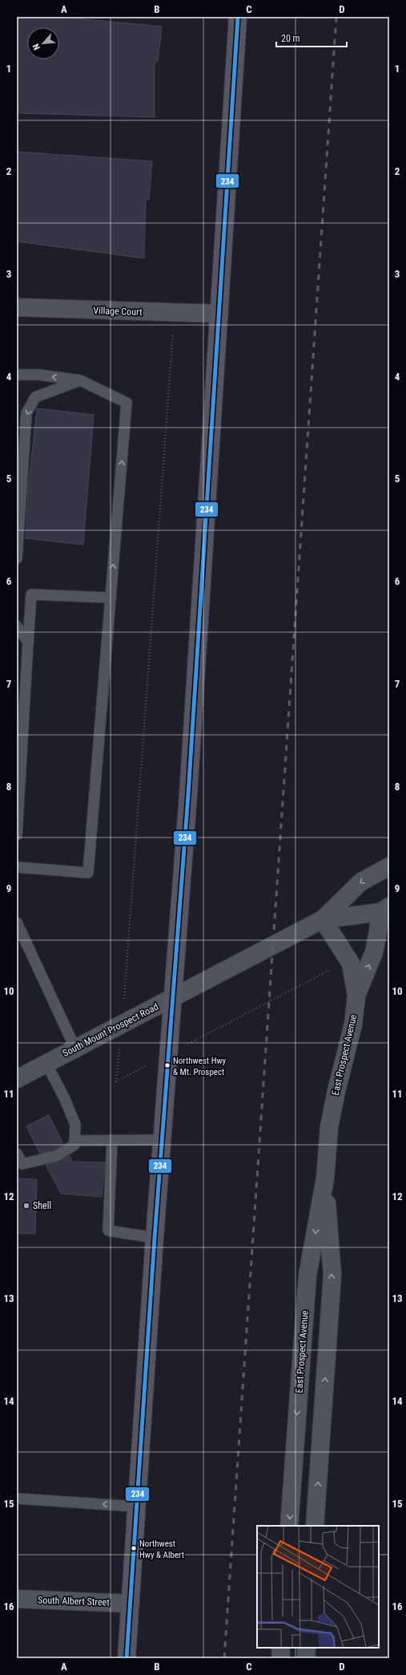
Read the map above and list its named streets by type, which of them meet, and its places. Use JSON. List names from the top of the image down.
{
  "streets": {
    "street": [
      "Village Court",
      "South Mount Prospect Road",
      "East Prospect Avenue",
      "South Albert Street"
    ]
  },
  "crossings": [
    ["South Mount Prospect Road", "East Prospect Avenue"]
  ],
  "places": ["Northwest Hwy & Mt. Prospect", "Shell", "Northwest Hwy & Albert"],
  "lines": ["transit line 234"],
  "scale_bar": "20 m",
  "north": "bottom left",
  "grid": {
    "columns": [
      "A",
      "B",
      "C",
      "D"
    ],
    "rows": [
      "1",
      "2",
      "3",
      "4",
      "5",
      "6",
      "7",
      "8",
      "9",
      "10",
      "11",
      "12",
      "13",
      "14",
      "15",
      "16"
    ]
  }
}
